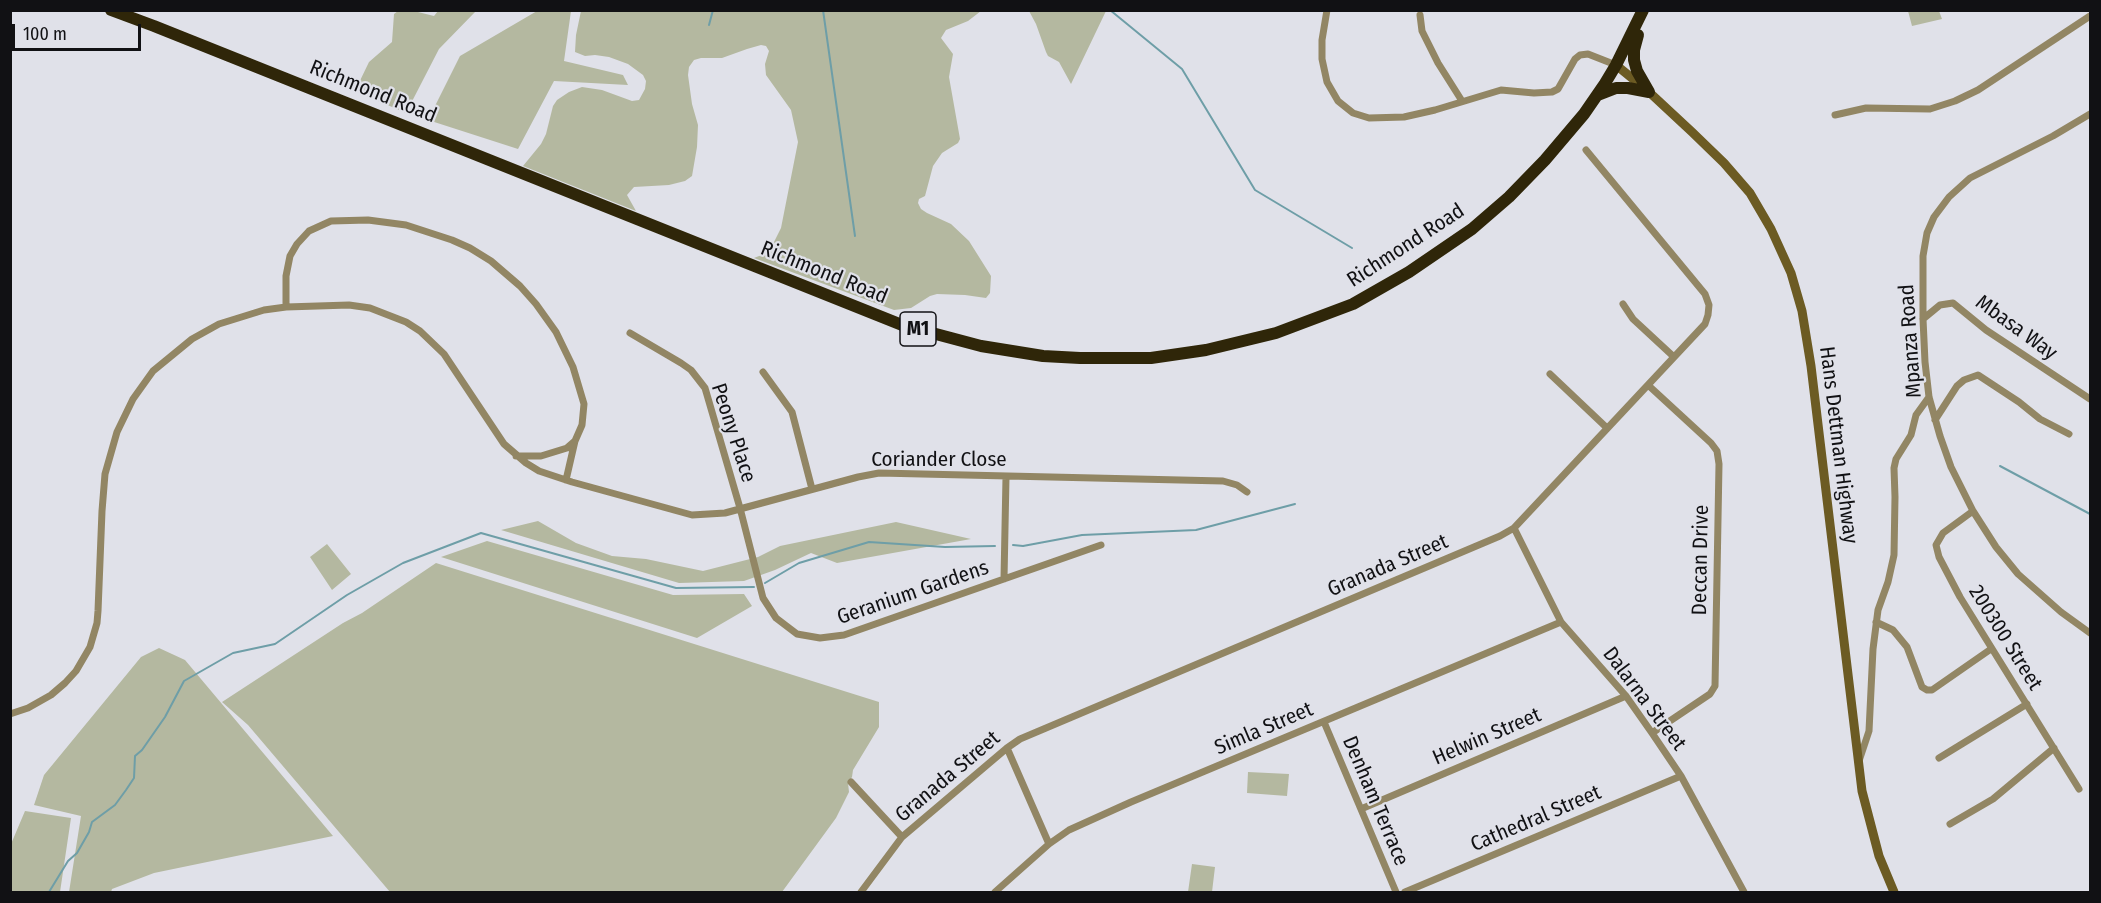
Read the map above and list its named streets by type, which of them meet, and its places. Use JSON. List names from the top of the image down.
{
  "streets": {
    "highway": ["Richmond Road", "M1"],
    "street": [
      "Mbasa Way",
      "Mpanza Road",
      "Peony Place",
      "Hans Dettman Highway",
      "Coriander Close",
      "Deccan Drive",
      "Granada Street",
      "Geranium Gardens",
      "200300 Street",
      "Dalarna Street",
      "Simla Street",
      "Helwin Street",
      "Denham Terrace",
      "Cathedral Street"
    ]
  },
  "crossings": [
    ["Richmond Road", "Hans Dettman Highway"],
    ["Mbasa Way", "Mpanza Road"],
    ["Mpanza Road", "200300 Street"],
    ["Peony Place", "Coriander Close"],
    ["Peony Place", "Geranium Gardens"],
    ["Coriander Close", "Geranium Gardens"],
    ["Deccan Drive", "Granada Street"],
    ["Deccan Drive", "Dalarna Street"],
    ["Granada Street", "Dalarna Street"],
    ["Dalarna Street", "Simla Street"],
    ["Dalarna Street", "Helwin Street"],
    ["Dalarna Street", "Cathedral Street"],
    ["Simla Street", "Denham Terrace"],
    ["Helwin Street", "Denham Terrace"]
  ],
  "scale_bar": "100 m"
}
